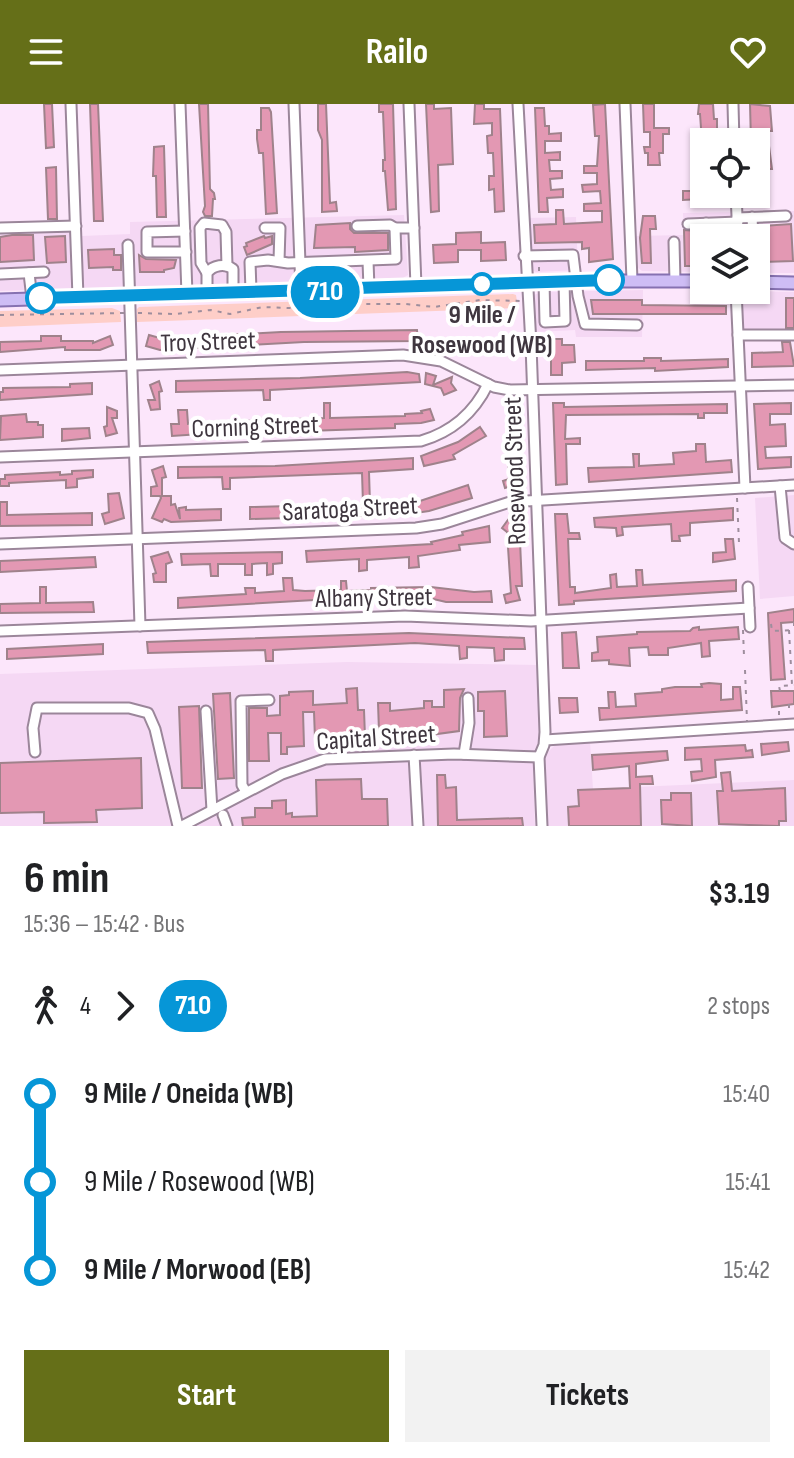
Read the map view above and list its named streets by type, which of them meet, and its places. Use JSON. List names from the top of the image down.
{
  "streets": {
    "street": [
      "Troy Street",
      "Corning Street",
      "Rosewood Street",
      "Saratoga Street",
      "Albany Street",
      "Capital Street"
    ]
  },
  "crossings": [
    ["Troy Street", "Corning Street"],
    ["Troy Street", "Rosewood Street"],
    ["Rosewood Street", "Saratoga Street"],
    ["Rosewood Street", "Albany Street"]
  ],
  "places": ["9 Mile / Rosewood (WB)"],
  "lines": ["bus line 710"],
  "page": {
    "header": "Railo",
    "on_map": "710",
    "heading": ["6 min", "15:36 – 15:42 · Bus", "$3.19"],
    "legs": ["4", "710", "2 stops"],
    "list": [
      {
        "name": "9 Mile / Oneida (WB)",
        "value": "15:40"
      },
      {
        "name": "9 Mile / Rosewood (WB)",
        "value": "15:41"
      },
      {
        "name": "9 Mile / Morwood (EB)",
        "value": "15:42"
      }
    ],
    "buttons": ["Start", "Tickets"]
  }
}
